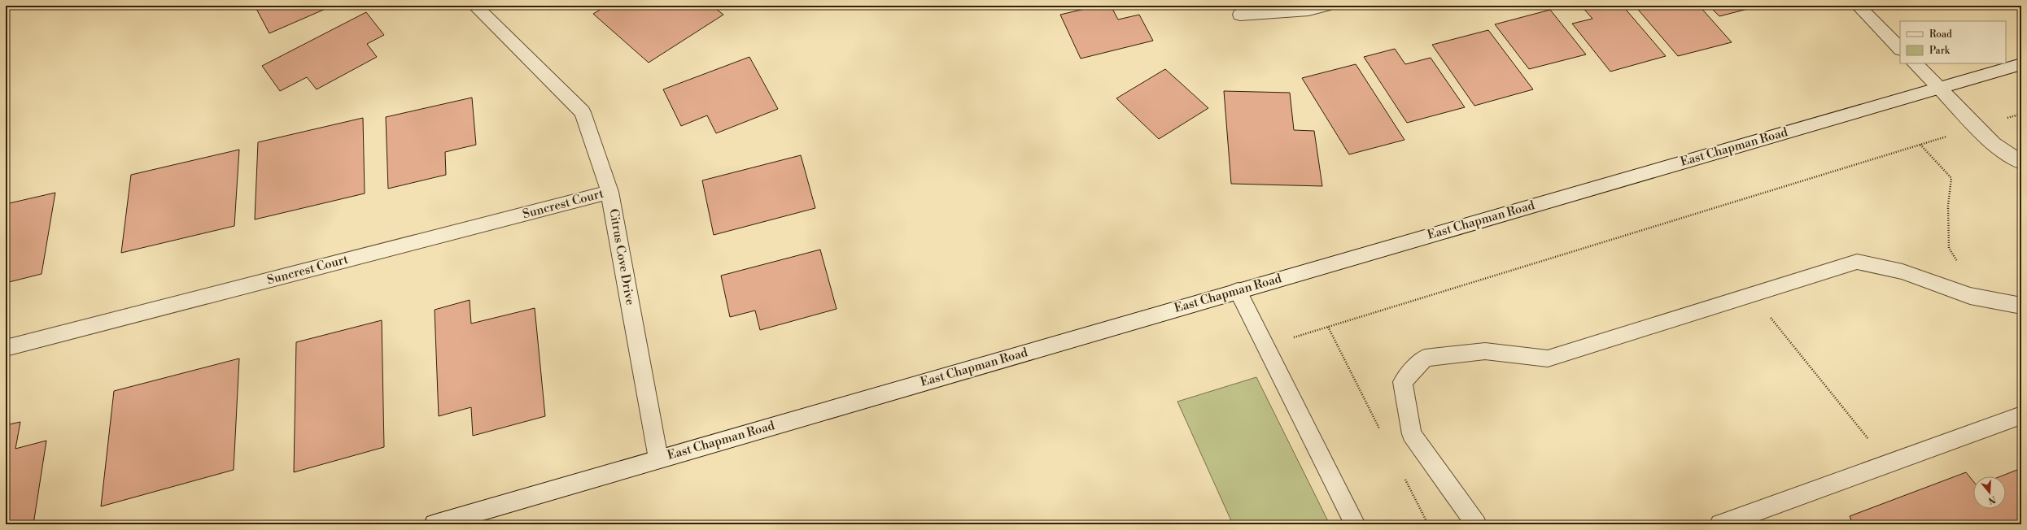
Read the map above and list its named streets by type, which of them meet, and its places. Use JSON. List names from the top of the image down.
{
  "streets": {
    "street": ["East Chapman Road", "Suncrest Court", "Citrus Cove Drive"]
  },
  "crossings": [
    ["East Chapman Road", "Citrus Cove Drive"],
    ["Suncrest Court", "Citrus Cove Drive"]
  ],
  "legend": ["Road", "Park"],
  "north": "bottom"
}
